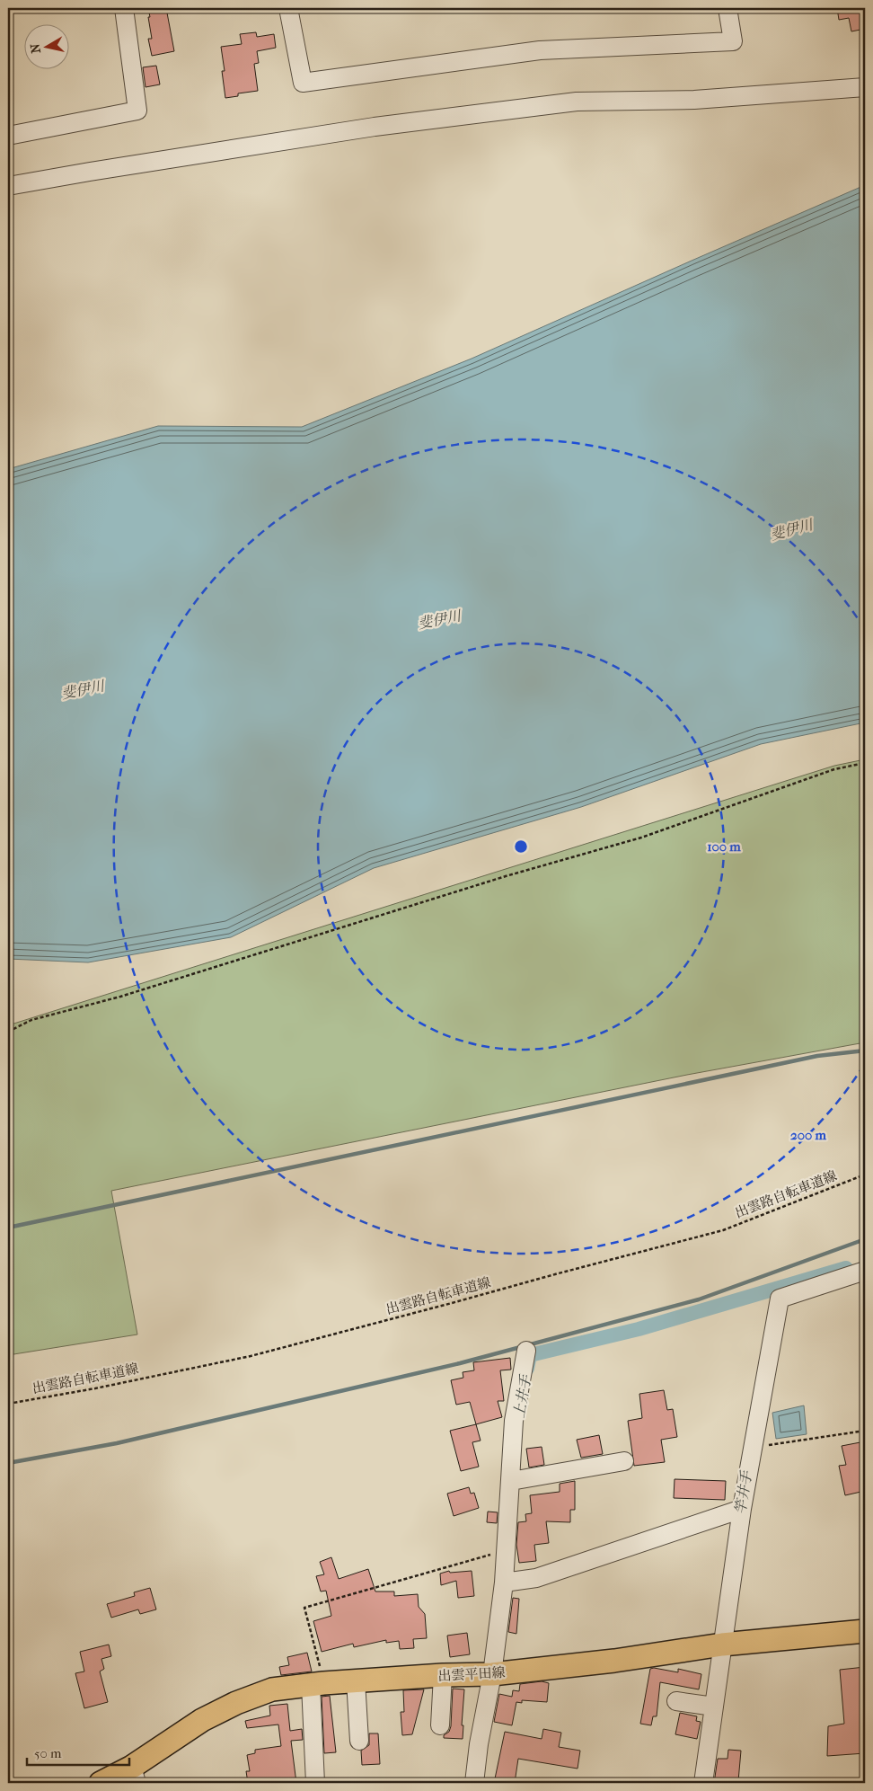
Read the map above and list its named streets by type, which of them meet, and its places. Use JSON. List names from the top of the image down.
{
  "streets": {
    "main road": ["出雲平田線"],
    "path": ["出雲路自転車道線"]
  },
  "water": ["斐伊川", "上井手", "竿井手"],
  "scale_bar": "50 m",
  "north": "left",
  "rings": ["100 m", "200 m"]
}
